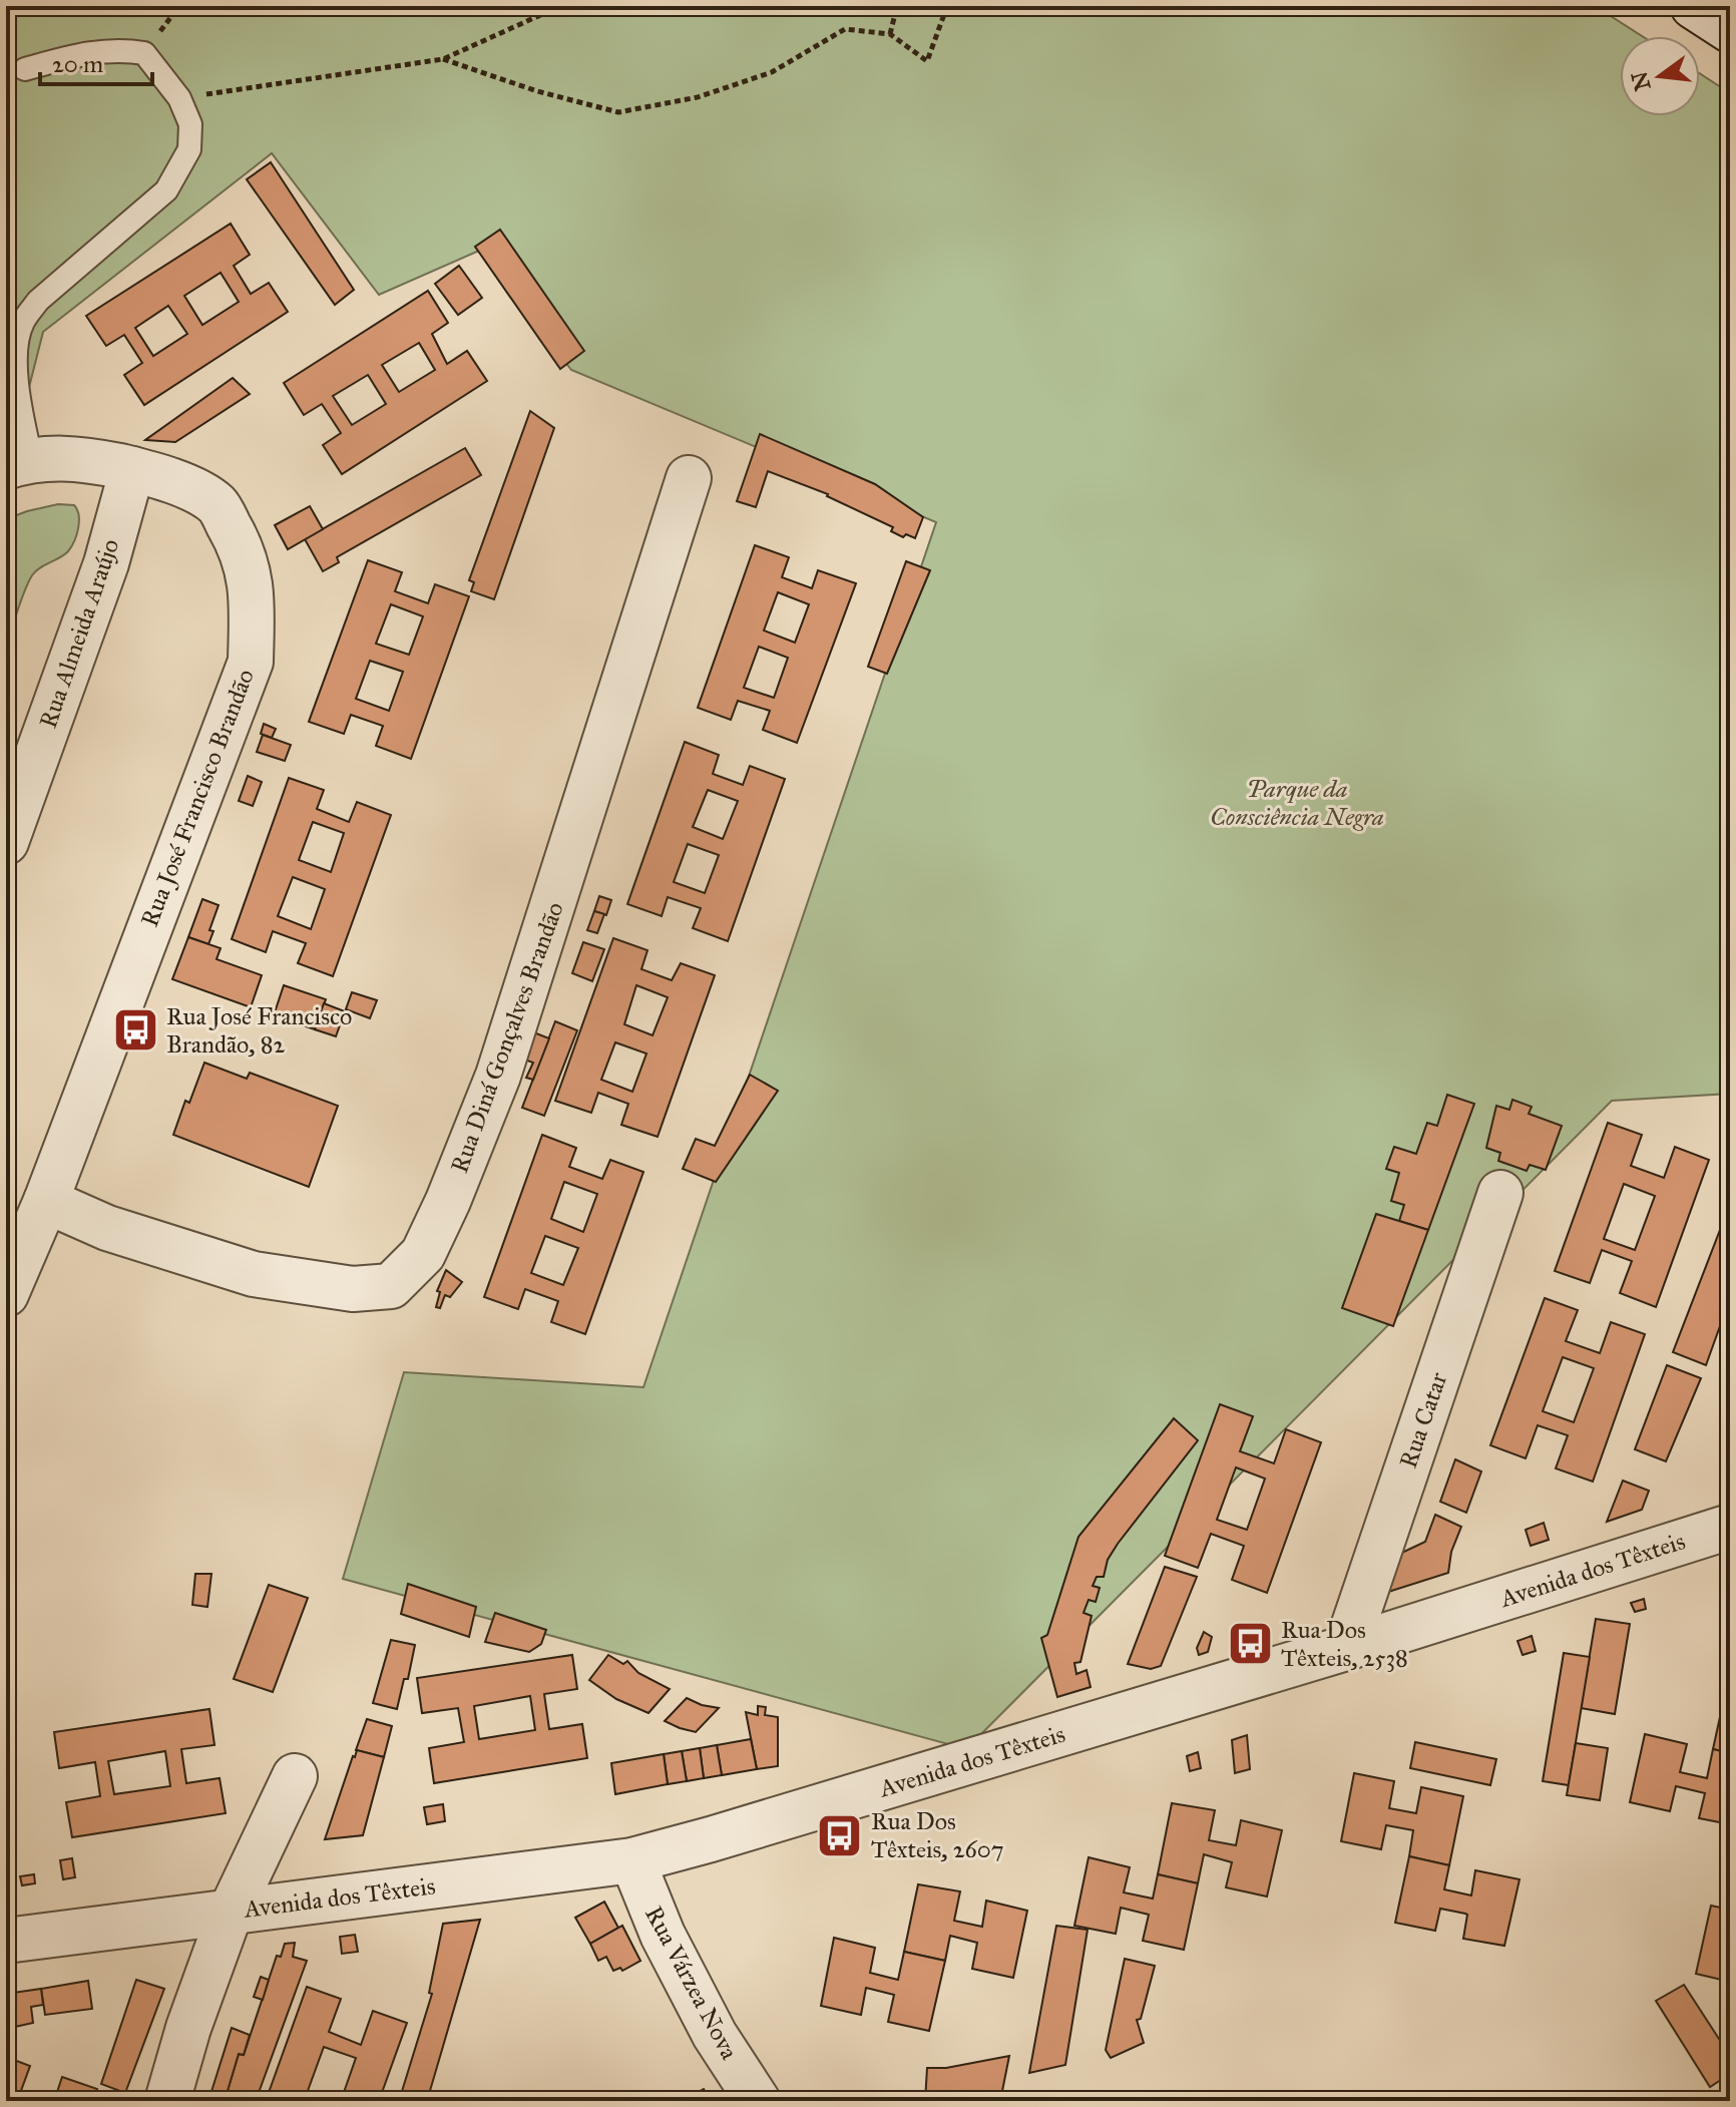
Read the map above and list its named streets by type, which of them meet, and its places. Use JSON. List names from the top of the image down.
{
  "streets": {
    "street": [
      "Rua Almeida Araújo",
      "Rua José Francisco Brandão",
      "Rua Diná Gonçalves Brandão",
      "Rua Catar",
      "Avenida dos Têxteis",
      "Rua Várzea Nova"
    ]
  },
  "crossings": [
    ["Rua Almeida Araújo", "Rua José Francisco Brandão"],
    ["Rua José Francisco Brandão", "Rua Diná Gonçalves Brandão"],
    ["Rua Catar", "Avenida dos Têxteis"],
    ["Avenida dos Têxteis", "Rua Várzea Nova"]
  ],
  "parks": ["Parque da Consciência Negra"],
  "places": {
    "bus stop": ["Rua José Francisco Brandão, 82", "Rua Dos Têxteis, 2538", "Rua Dos Têxteis, 2607"]
  },
  "scale_bar": "20 m",
  "north": "left"
}
